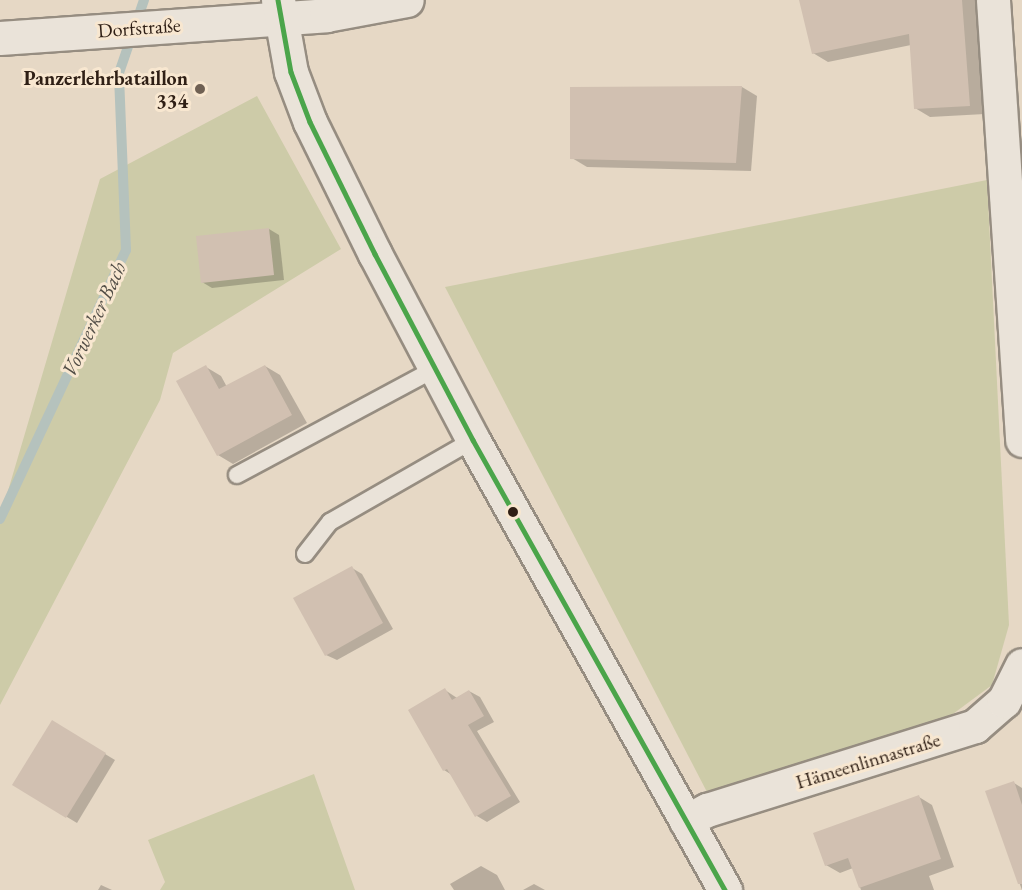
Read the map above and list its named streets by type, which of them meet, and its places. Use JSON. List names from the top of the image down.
{
  "streets": {
    "street": ["Dorfstraße", "Hämeenlinnastraße"]
  },
  "water": ["Vorwerker Bach"],
  "places": ["Panzerlehrbataillon 334"]
}
